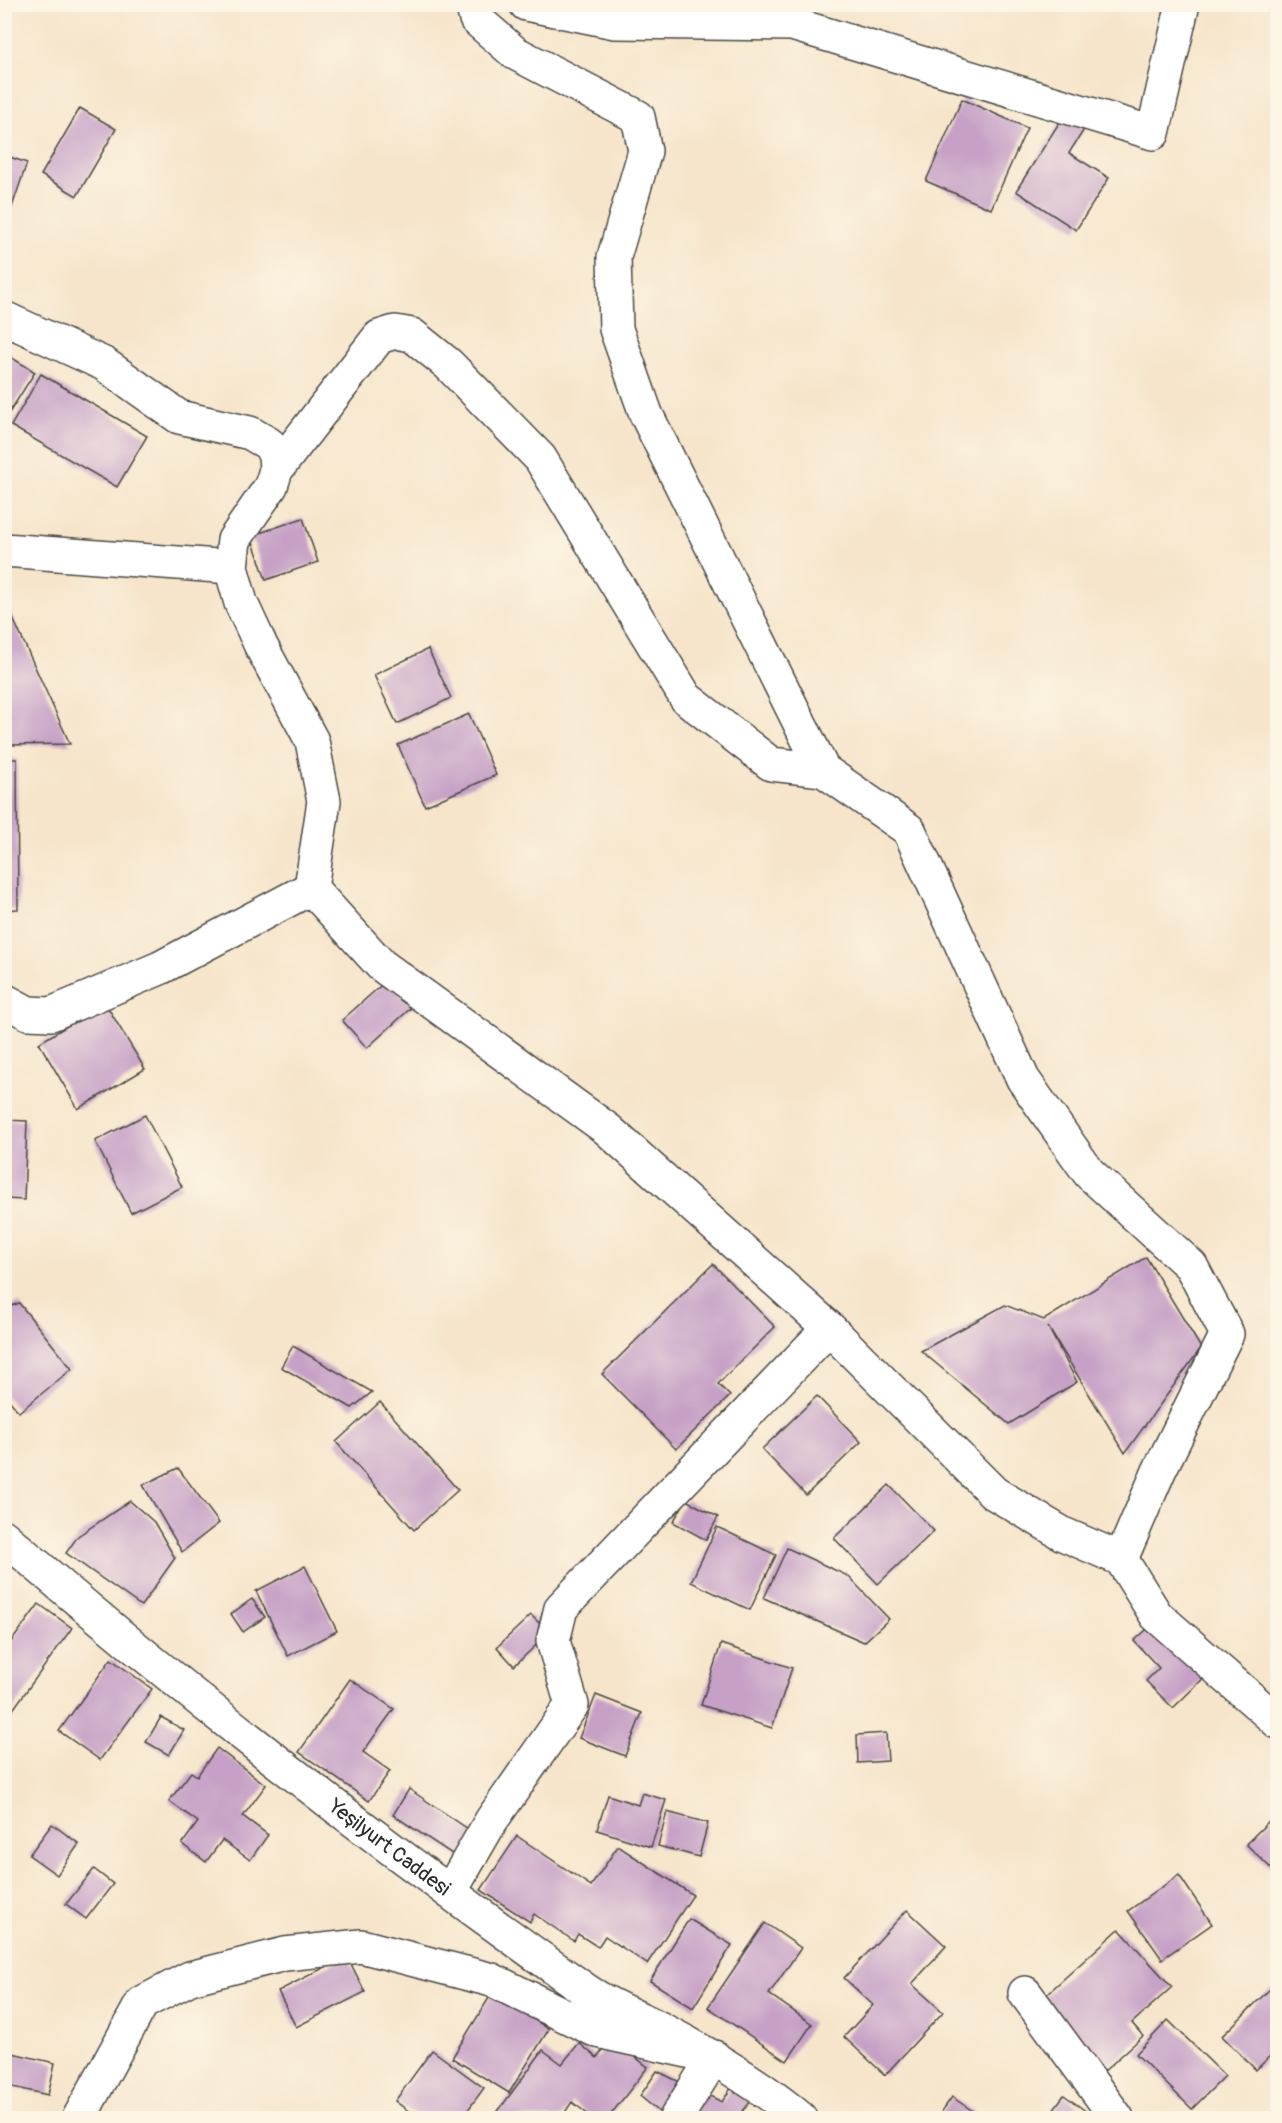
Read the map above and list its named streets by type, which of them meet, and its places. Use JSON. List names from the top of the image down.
{
  "streets": {
    "street": ["Yeşilyurt Caddesi"]
  }
}
